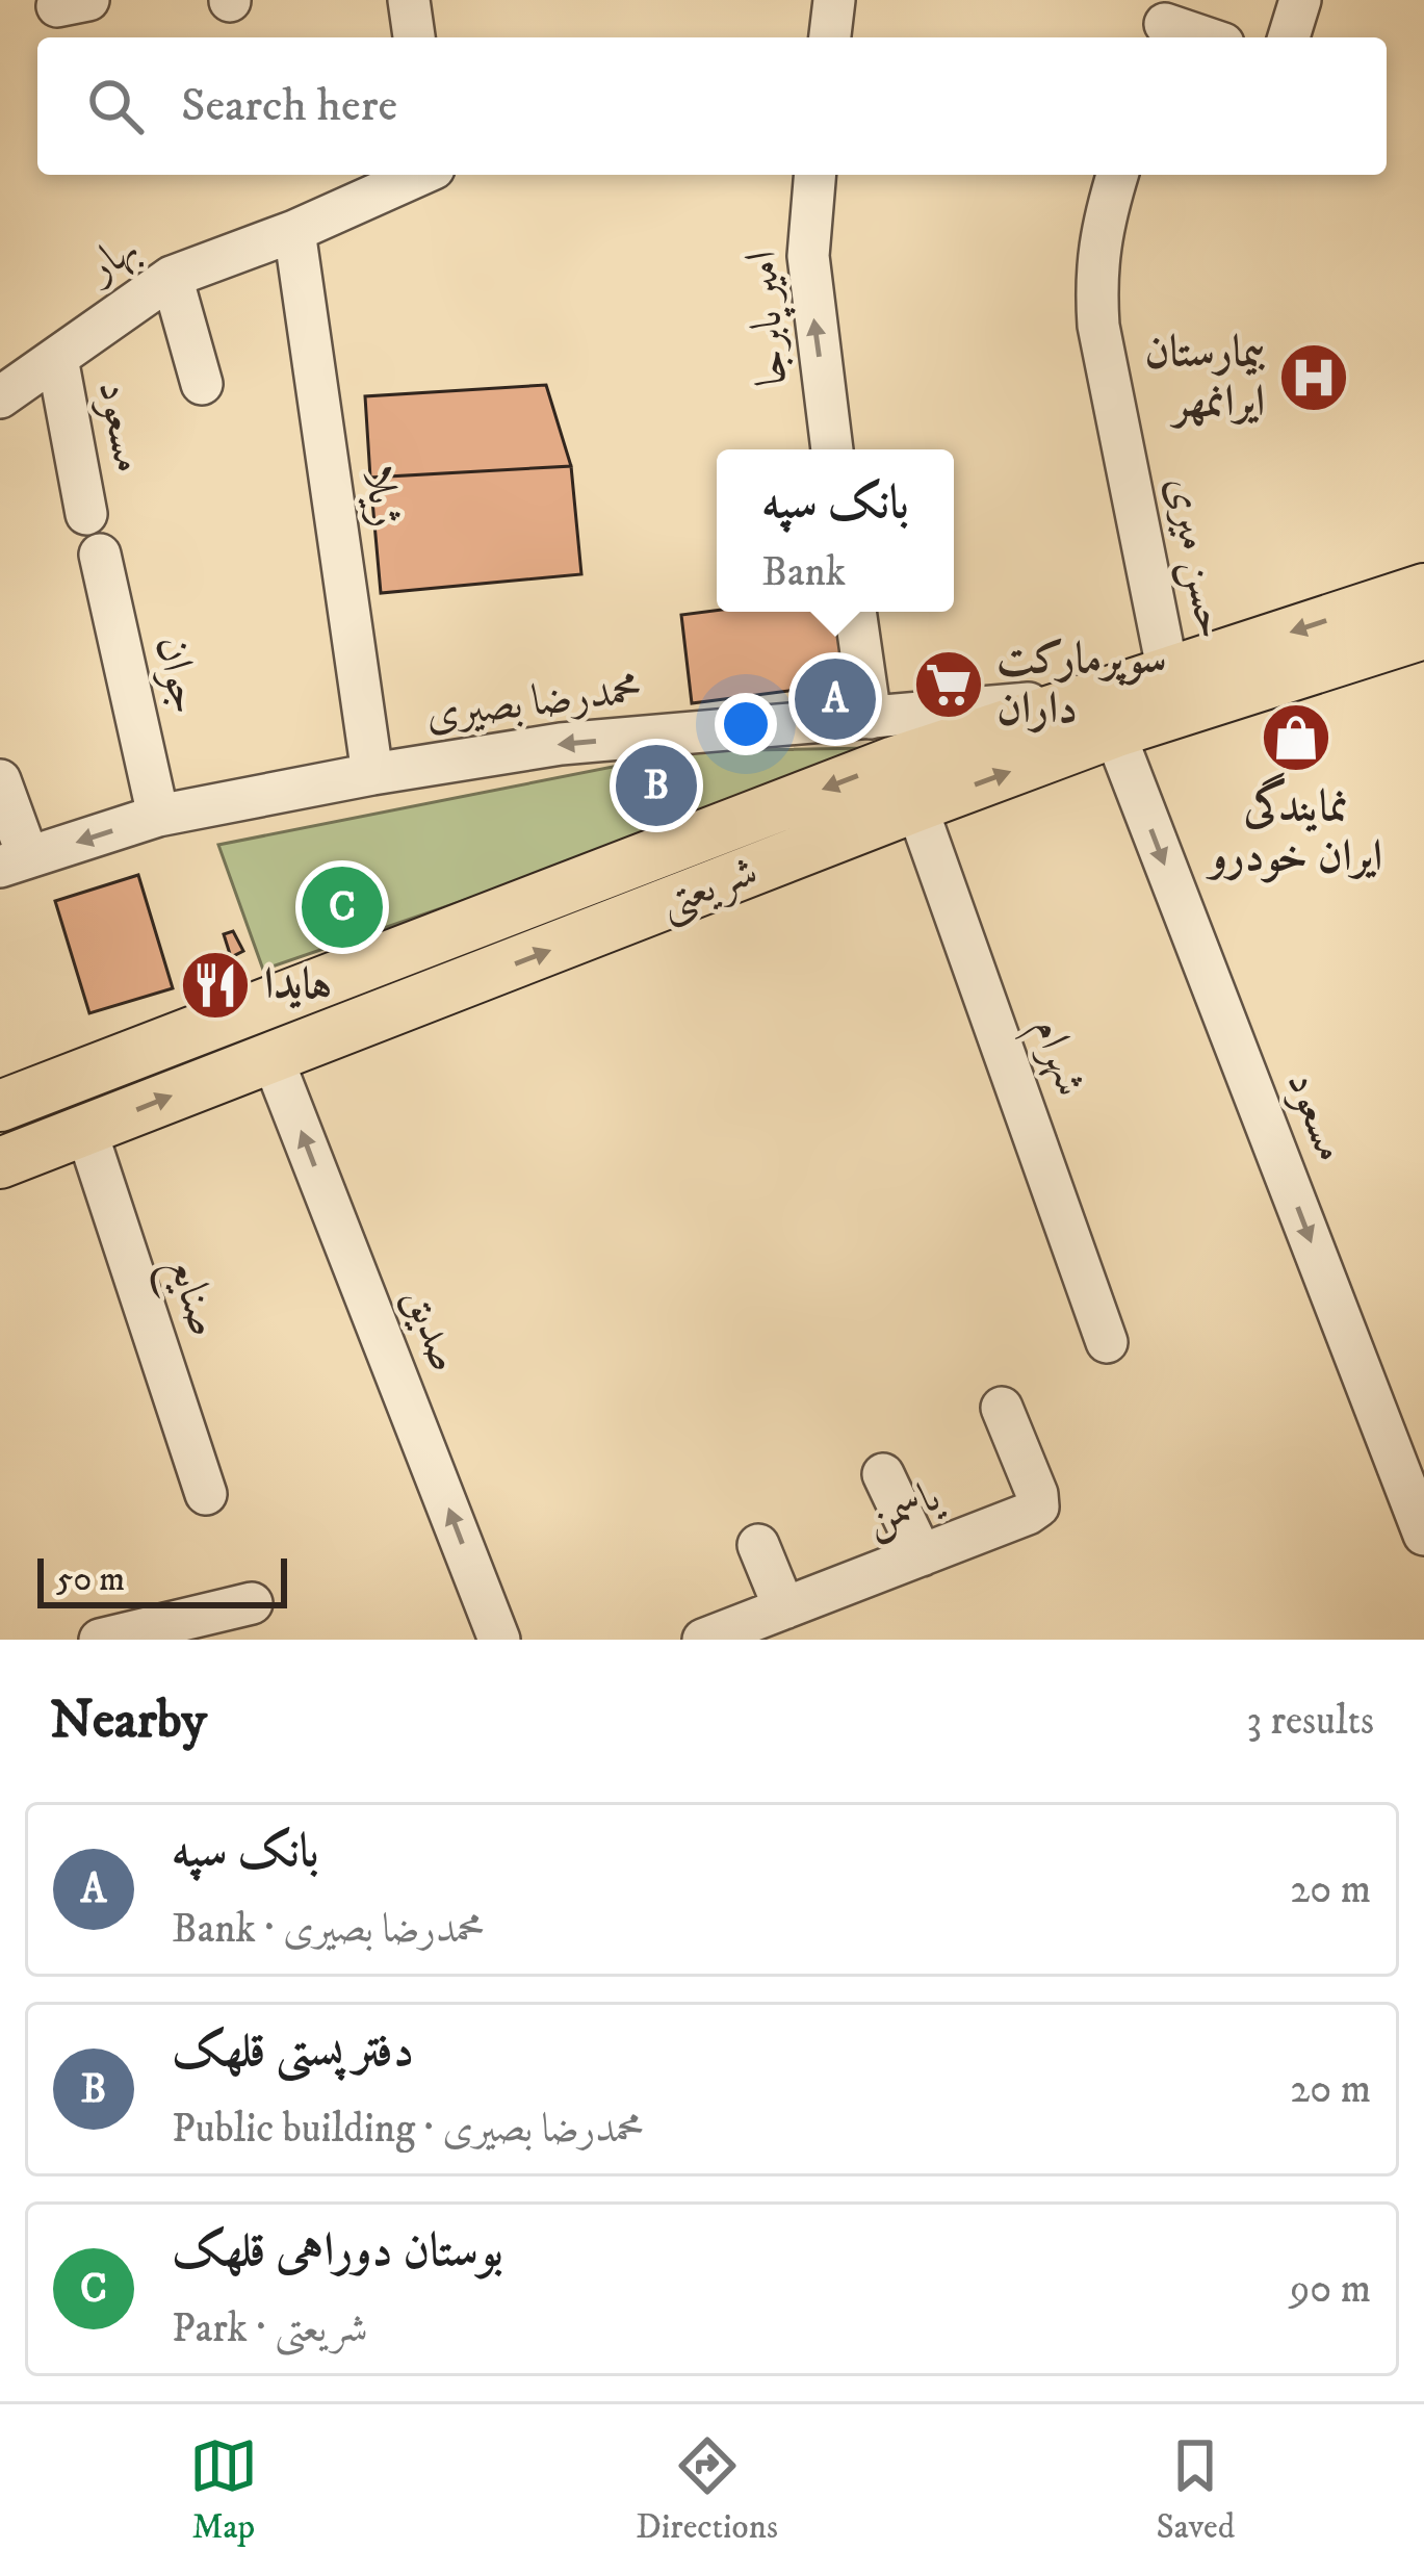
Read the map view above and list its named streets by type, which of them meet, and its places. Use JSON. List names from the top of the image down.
{
  "streets": {
    "main road": ["شریعتی"],
    "street": [
      "بهار",
      "امیر پابرجا",
      "مسعود",
      "ژیلا",
      "حسن میری",
      "جوان",
      "محمدرضا بصیری",
      "شهرام",
      "صنایع",
      "صدیق",
      "یاسمن"
    ]
  },
  "crossings": [
    ["بهار", "مسعود"],
    ["بهار", "ژیلا"],
    ["مسعود", "محمدرضا بصیری"],
    ["مسعود", "شریعتی"],
    ["ژیلا", "محمدرضا بصیری"],
    ["حسن میری", "شریعتی"],
    ["جوان", "محمدرضا بصیری"],
    ["محمدرضا بصیری", "شریعتی"],
    ["شریعتی", "شهرام"],
    ["شریعتی", "صنایع"],
    ["شریعتی", "صدیق"]
  ],
  "one_way": [
    "امیر پابرجا",
    "مسعود",
    "محمدرضا بصیری",
    "صدیق"
  ],
  "places": {
    "hospital": ["بیمارستان ایرانمهر"],
    "supermarket": ["سوپرمارکت داران"],
    "shop": ["نمایندگی ایران خودرو"],
    "restaurant": ["هایدا"]
  },
  "scale_bar": "50 m",
  "page": {
    "search": "Search here",
    "popup": ["بانک سپه", "Bank"],
    "pins": ["A", "B", "C"],
    "scale": "50 m",
    "heading": ["Nearby", "3 results"],
    "list": [
      {
        "mark": "A",
        "name": "بانک سپه",
        "note": "Bank · محمدرضا بصیری",
        "value": "20 m"
      },
      {
        "mark": "B",
        "name": "دفتر پستی قلهک",
        "note": "Public building · محمدرضا بصیری",
        "value": "20 m"
      },
      {
        "mark": "C",
        "name": "بوستان دوراهی قلهک",
        "note": "Park · شریعتی",
        "value": "90 m"
      }
    ],
    "nav": ["Map", "Directions", "Saved"]
  }
}
